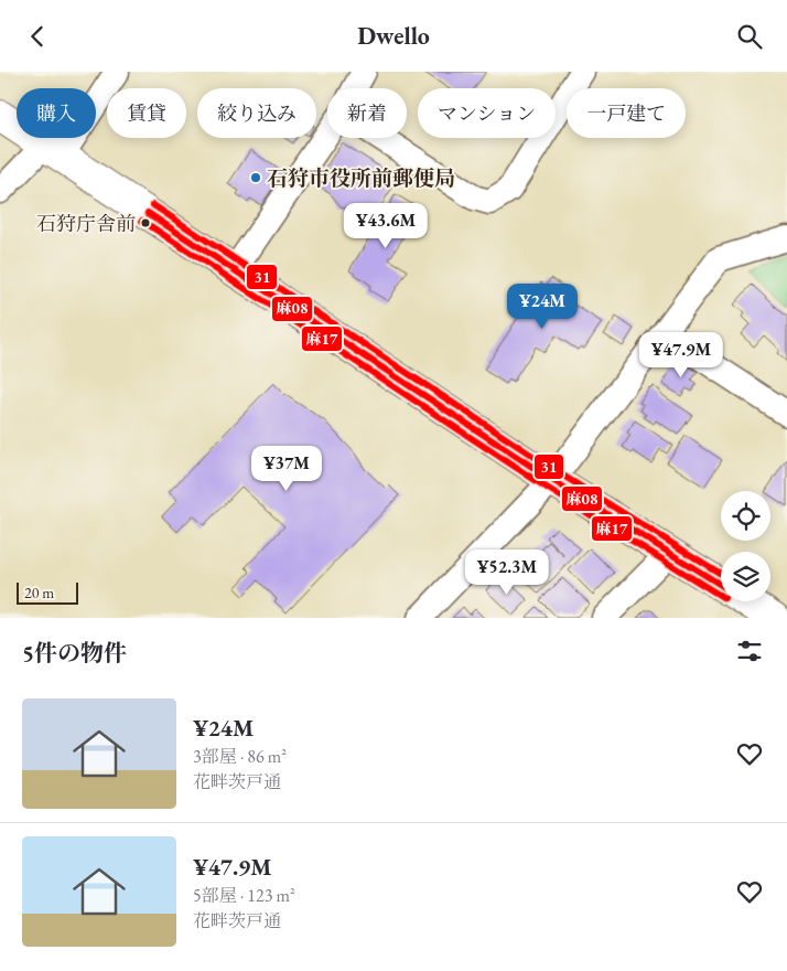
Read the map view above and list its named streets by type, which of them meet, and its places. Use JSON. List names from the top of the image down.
{
  "places": ["石狩市役所前郵便局", "石狩庁舎前"],
  "lines": ["transit line 31", "transit line 麻08", "transit line 麻17"],
  "scale_bar": "20 m",
  "page": {
    "header": "Dwello",
    "chip": [
      "購入",
      "賃貸",
      "絞り込み",
      "新着",
      "マンション",
      "一戸建て"
    ],
    "price": [
      "¥43.6M",
      "¥24M",
      "¥47.9M",
      "¥37M",
      "¥52.3M"
    ],
    "scale": "20 m",
    "heading": "5件の物件",
    "list": [
      {
        "name": "¥24M",
        "note": "3部屋 · 86 m² · 花畔茨戸通"
      },
      {
        "name": "¥47.9M",
        "note": "5部屋 · 123 m² · 花畔茨戸通"
      }
    ]
  }
}
